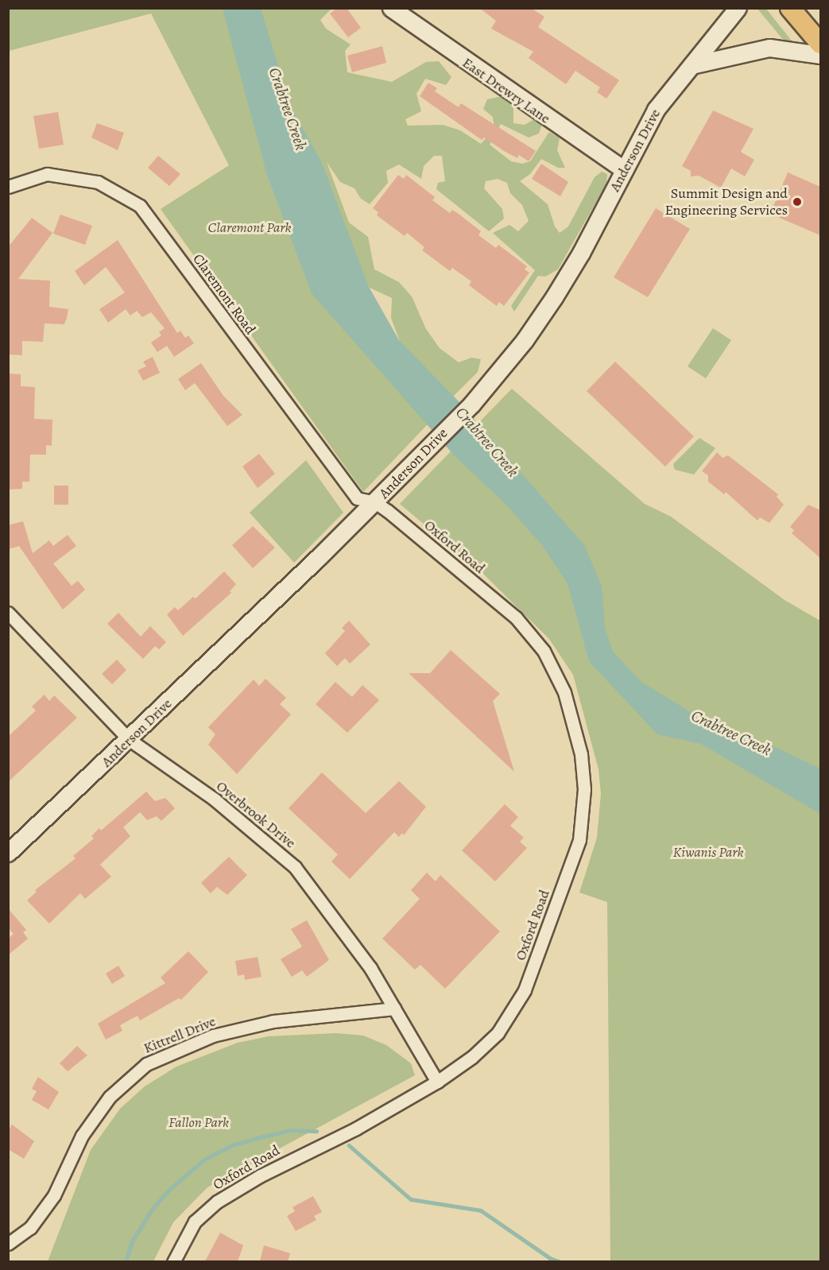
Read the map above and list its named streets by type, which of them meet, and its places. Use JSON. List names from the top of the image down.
{
  "streets": {
    "street": [
      "East Drewry Lane",
      "Anderson Drive",
      "Claremont Road",
      "Oxford Road",
      "Overbrook Drive",
      "Kittrell Drive"
    ]
  },
  "crossings": [
    ["East Drewry Lane", "Anderson Drive"],
    ["Anderson Drive", "Claremont Road"],
    ["Anderson Drive", "Oxford Road"],
    ["Anderson Drive", "Overbrook Drive"],
    ["Claremont Road", "Oxford Road"],
    ["Oxford Road", "Overbrook Drive"],
    ["Overbrook Drive", "Kittrell Drive"]
  ],
  "water": ["Crabtree Creek"],
  "parks": ["Claremont Park", "Kiwanis Park", "Fallon Park"],
  "places": ["Summit Design and Engineering Services"]
}
